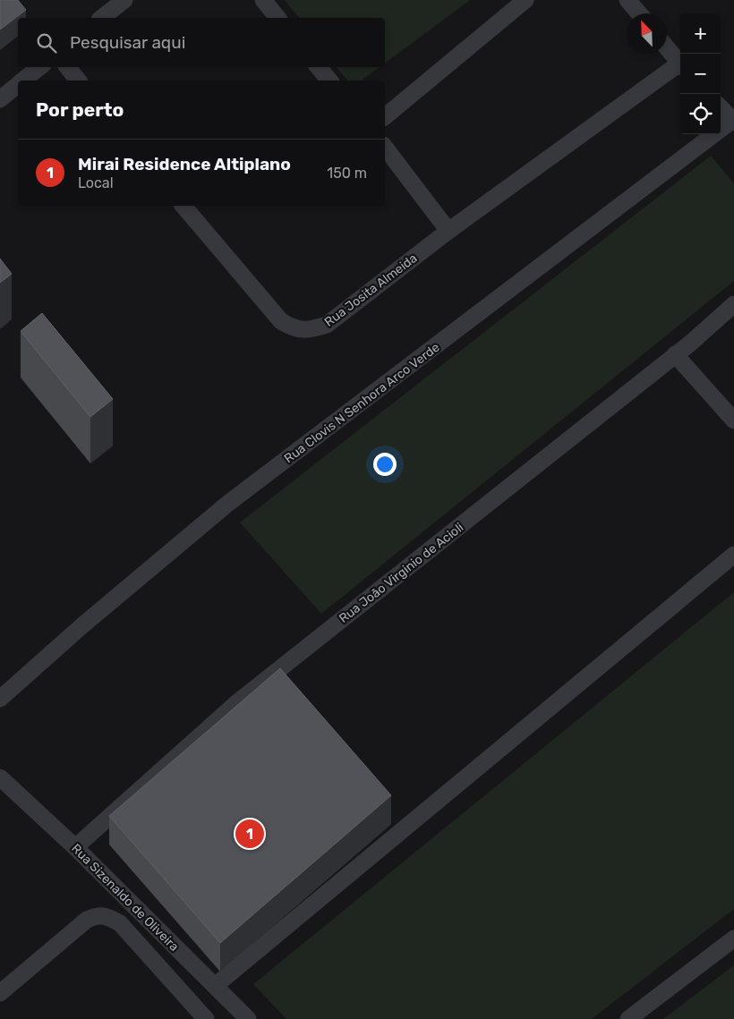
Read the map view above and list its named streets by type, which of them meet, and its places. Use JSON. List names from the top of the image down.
{
  "streets": {
    "street": [
      "Rua Josita Almeida",
      "Rua Clovis N Senhora Arco Verde",
      "Rua João Virginio de Acioli",
      "Rua Sizenaldo de Oliveira"
    ]
  },
  "crossings": [
    ["Rua João Virginio de Acioli", "Rua Sizenaldo de Oliveira"]
  ],
  "north": "top left",
  "page": {
    "map_buttons": ["+", "−"],
    "search": "Pesquisar aqui",
    "heading": "Por perto",
    "list": [
      {
        "mark": "1",
        "name": "Mirai Residence Altiplano",
        "note": "Local",
        "value": "150 m"
      }
    ],
    "pins": "1"
  }
}
